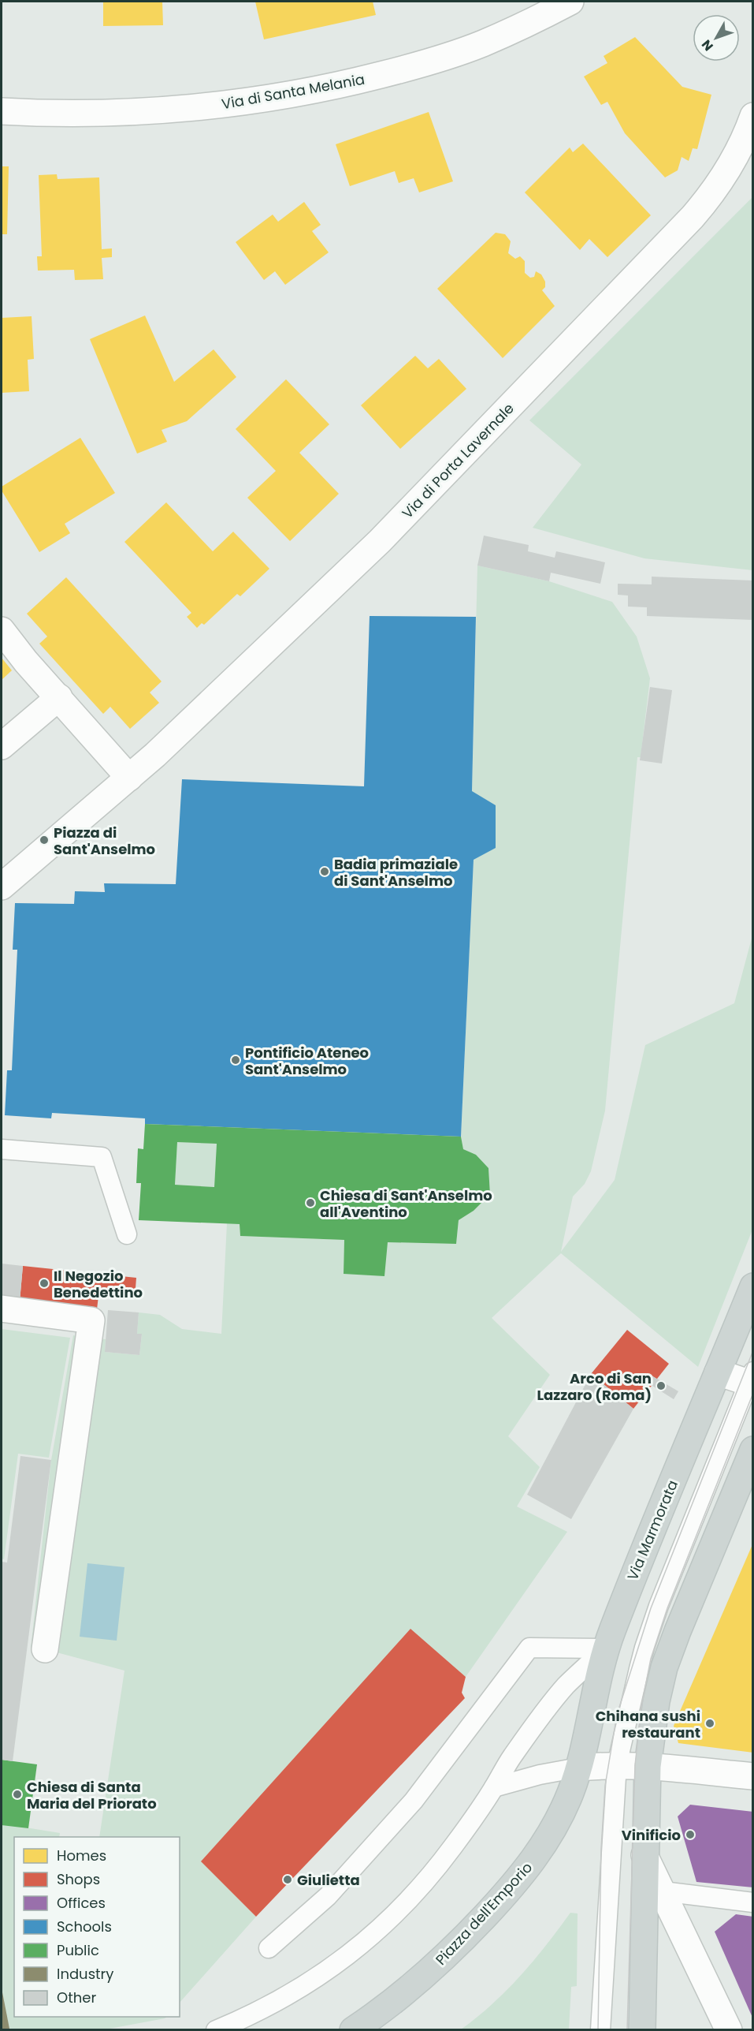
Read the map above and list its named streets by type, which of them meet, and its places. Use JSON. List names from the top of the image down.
{
  "streets": {
    "main road": ["Via Marmorata", "Piazza dell'Emporio"],
    "street": ["Via di Santa Melania", "Via di Porta Lavernale"]
  },
  "crossings": [
    ["Via Marmorata", "Piazza dell'Emporio"]
  ],
  "places": [
    "Piazza di Sant'Anselmo",
    "Badia primaziale di Sant'Anselmo",
    "Pontificio Ateneo Sant'Anselmo",
    "Chiesa di Sant'Anselmo all'Aventino",
    "Il Negozio Benedettino",
    "Arco di San Lazzaro (Roma)",
    "Chihana sushi restaurant",
    "Chiesa di Santa Maria del Priorato",
    "Vinificio",
    "Giulietta"
  ],
  "legend": [
    "Homes",
    "Shops",
    "Offices",
    "Schools",
    "Public",
    "Industry",
    "Other"
  ],
  "north": "bottom left"
}
